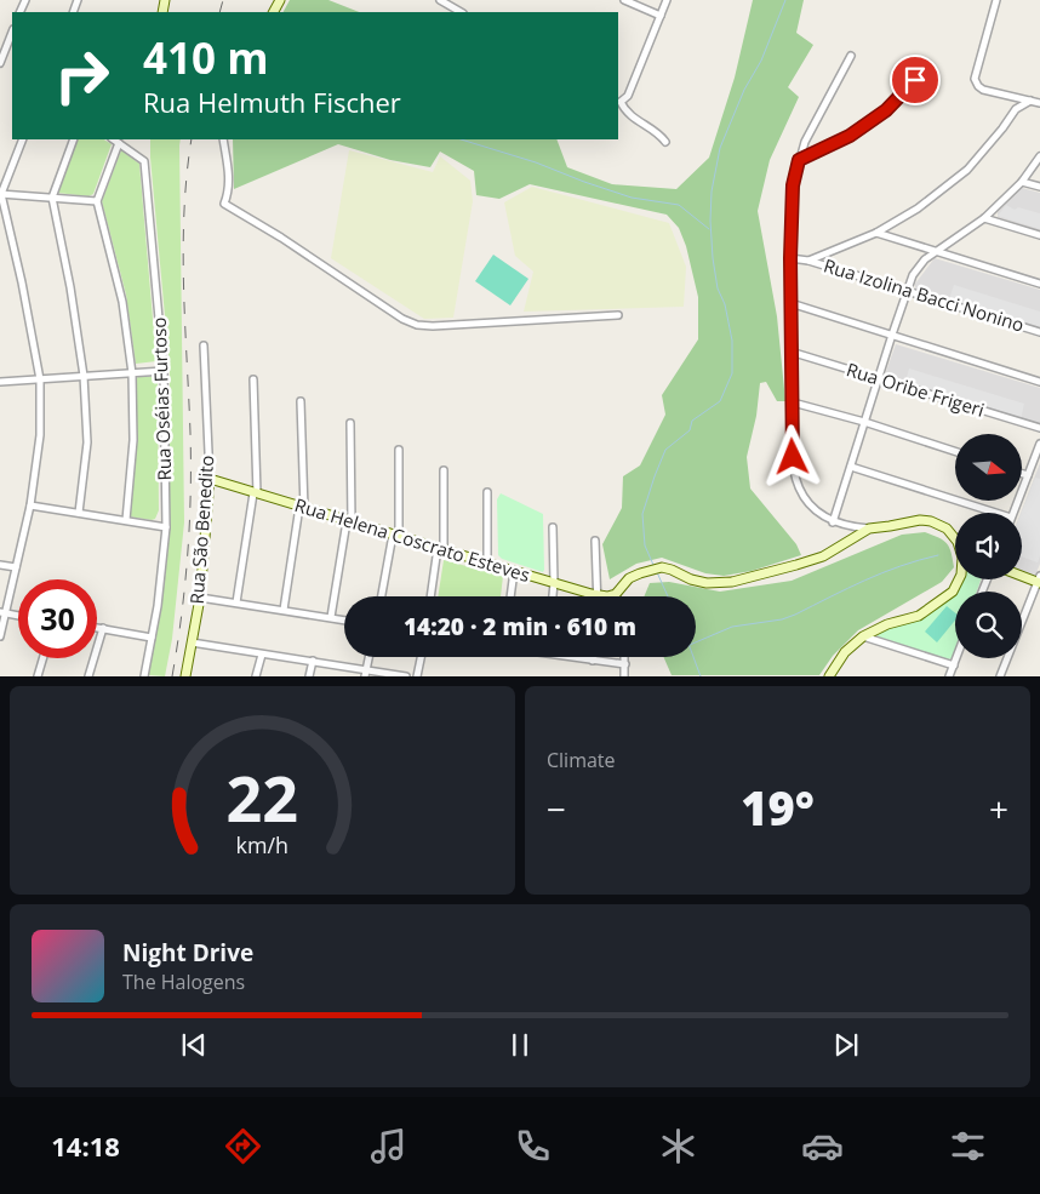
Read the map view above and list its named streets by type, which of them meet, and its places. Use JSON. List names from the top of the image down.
{
  "streets": {
    "street": [
      "Rua Izolina Bacci Nonino",
      "Rua Oribe Frigeri",
      "Rua Oséias Furtoso",
      "Rua São Benedito",
      "Rua Helena Coscrato Esteves"
    ]
  },
  "crossings": [
    ["Rua São Benedito", "Rua Helena Coscrato Esteves"]
  ],
  "north": "right",
  "page": {
    "turn": ["410 m", "Rua Helmuth Fischer"],
    "limit": "30",
    "trip": "14:20 · 2 min · 610 m",
    "tile": "Climate",
    "heat": ["−", "19°", "+"],
    "song": ["Night Drive", "The Halogens"],
    "tabs": "14:18",
    "gauge": ["22", "km/h"]
  }
}
